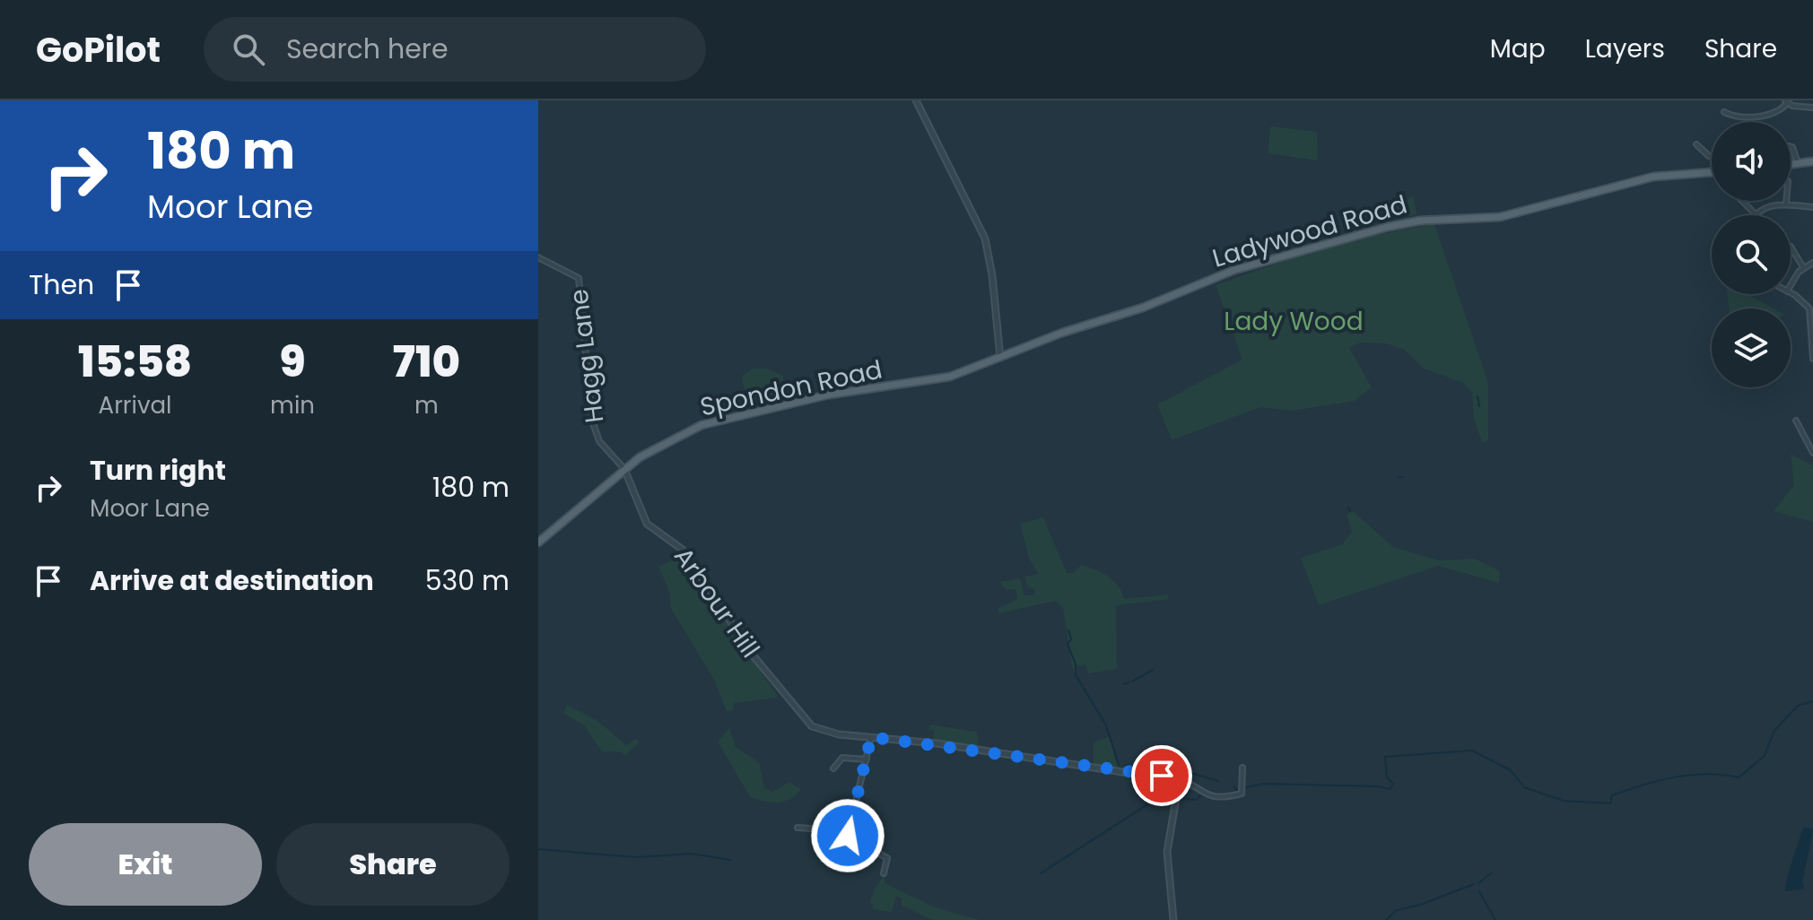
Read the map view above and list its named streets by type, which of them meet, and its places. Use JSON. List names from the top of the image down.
{
  "streets": {
    "main road": ["Ladywood Road", "Spondon Road"],
    "street": ["Hagg Lane", "Arbour Hill"]
  },
  "crossings": [
    ["Ladywood Road", "Spondon Road"],
    ["Hagg Lane", "Spondon Road"],
    ["Hagg Lane", "Arbour Hill"],
    ["Spondon Road", "Arbour Hill"]
  ],
  "parks": ["Lady Wood"],
  "page": {
    "header": "GoPilot",
    "search": "Search here",
    "nav": ["Map", "Layers", "Share"],
    "turn": ["180 m", "Moor Lane"],
    "then": "Then",
    "eta": [
      "15:58",
      "Arrival",
      "9",
      "min",
      "710",
      "m"
    ],
    "list": [
      {
        "name": "Turn right",
        "note": "Moor Lane",
        "value": "180 m"
      },
      {
        "name": "Arrive at destination",
        "value": "530 m"
      }
    ],
    "buttons": ["Exit", "Share"]
  }
}
